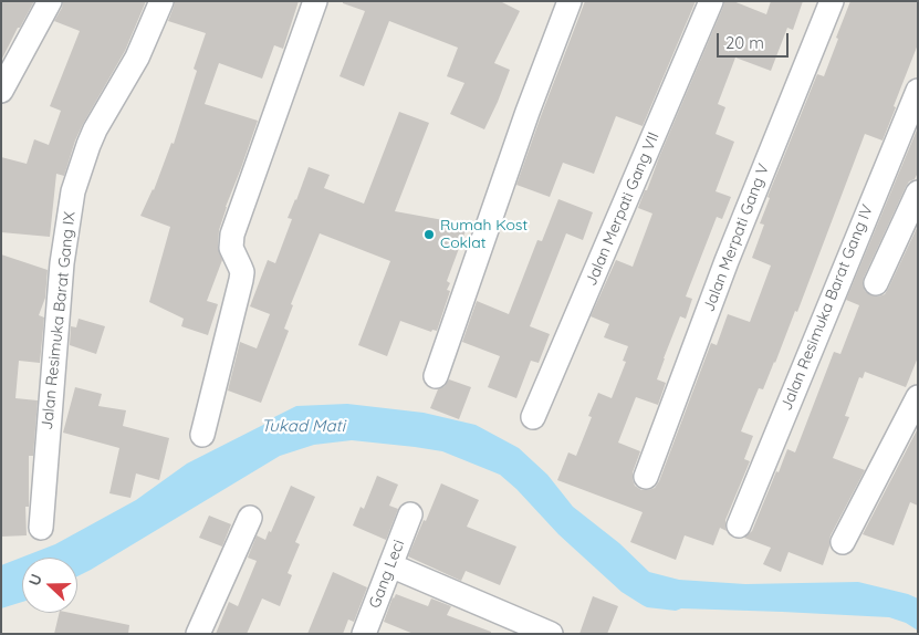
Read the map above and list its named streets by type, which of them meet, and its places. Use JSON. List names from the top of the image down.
{
  "streets": {
    "street": [
      "Jalan Merpati Gang VII",
      "Jalan Merpati Gang V",
      "Jalan Resimuka Barat Gang IV",
      "Jalan Resimuka Barat Gang IX",
      "Gang Leci"
    ]
  },
  "water": ["Tukad Mati"],
  "places": ["Rumah Kost Coklat"],
  "scale_bar": "20 m",
  "north": "left"
}
